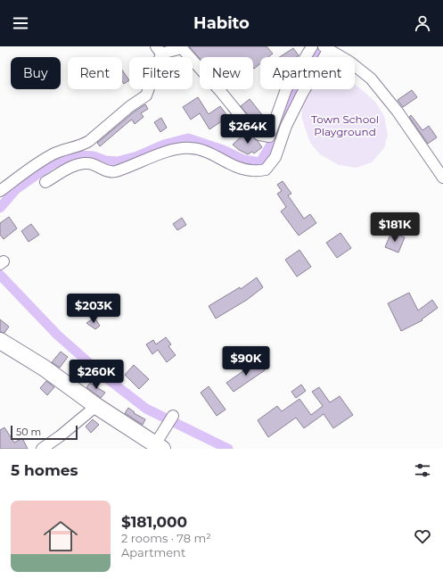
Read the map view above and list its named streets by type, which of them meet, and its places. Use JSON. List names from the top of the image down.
{
  "parks": ["Town School Playground"],
  "scale_bar": "50 m",
  "page": {
    "header": "Habito",
    "chip": [
      "Buy",
      "Rent",
      "Filters",
      "New",
      "Apartment"
    ],
    "price": [
      "$264K",
      "$181K",
      "$203K",
      "$90K",
      "$260K"
    ],
    "scale": "50 m",
    "heading": "5 homes",
    "list": [
      {
        "name": "$181,000",
        "note": "2 rooms · 78 m² · Apartment"
      }
    ]
  }
}
